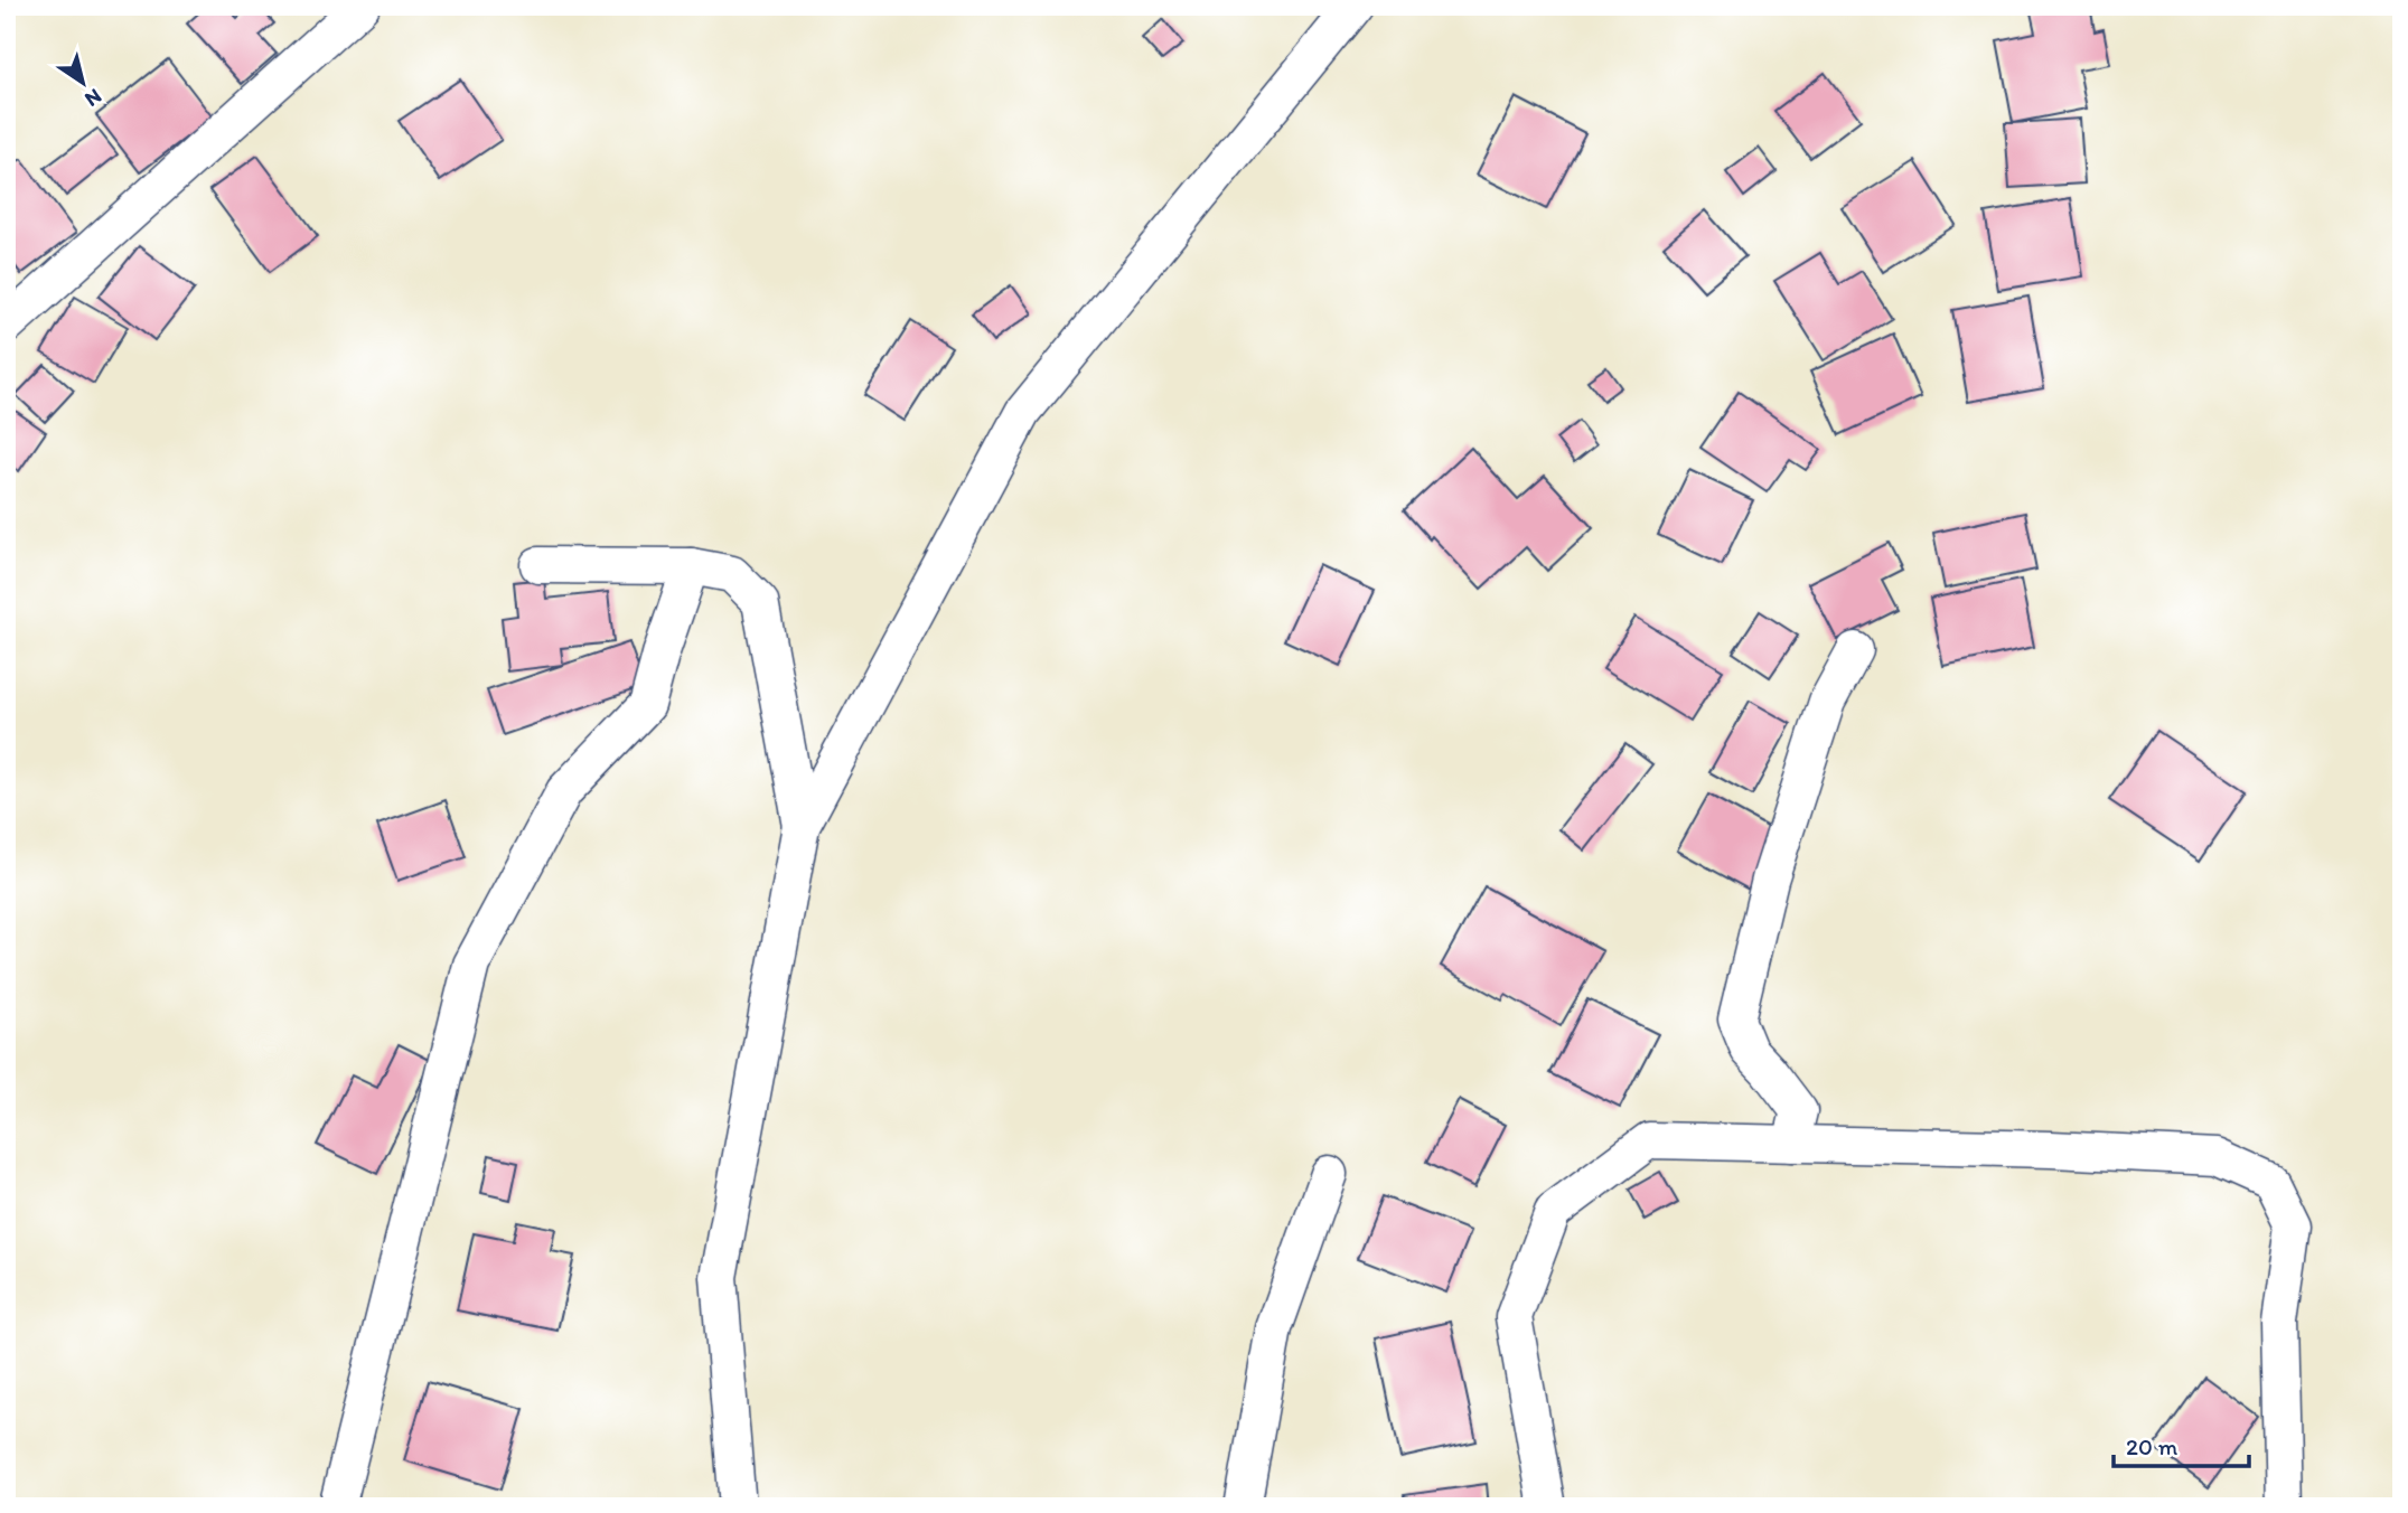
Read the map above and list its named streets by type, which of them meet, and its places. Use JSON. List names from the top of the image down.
{
  "scale_bar": "20 m",
  "north": "bottom right"
}
